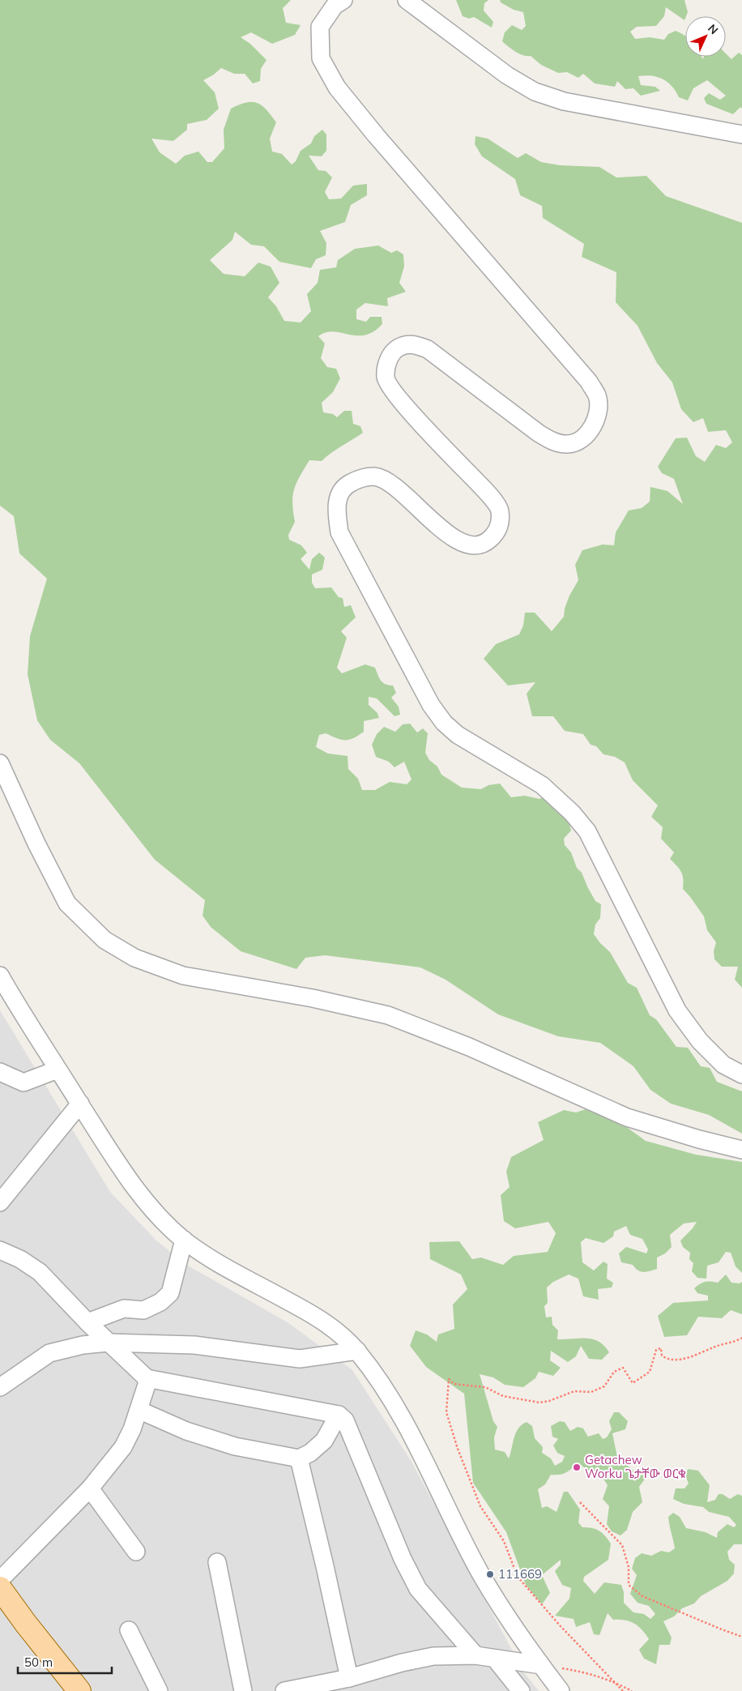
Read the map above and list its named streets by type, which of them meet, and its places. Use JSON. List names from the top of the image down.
{
  "places": ["Getachew Worku ጌታቸው ወርቁ", "111669"],
  "scale_bar": "50 m",
  "north": "top right"
}
